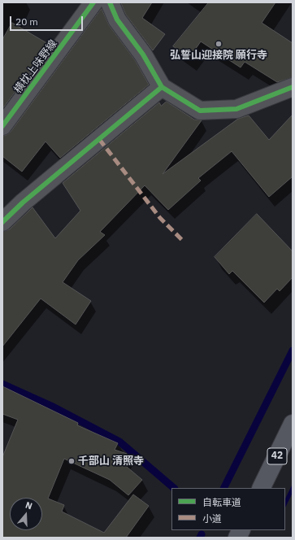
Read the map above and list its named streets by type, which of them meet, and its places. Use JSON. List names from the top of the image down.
{
  "streets": {
    "main road": ["42"],
    "street": ["横枕上味野線"]
  },
  "places": ["弘誓山迎接院 願行寺", "千部山 清照寺"],
  "legend": ["自転車道", "小道"],
  "scale_bar": "20 m",
  "north": "top"
}
